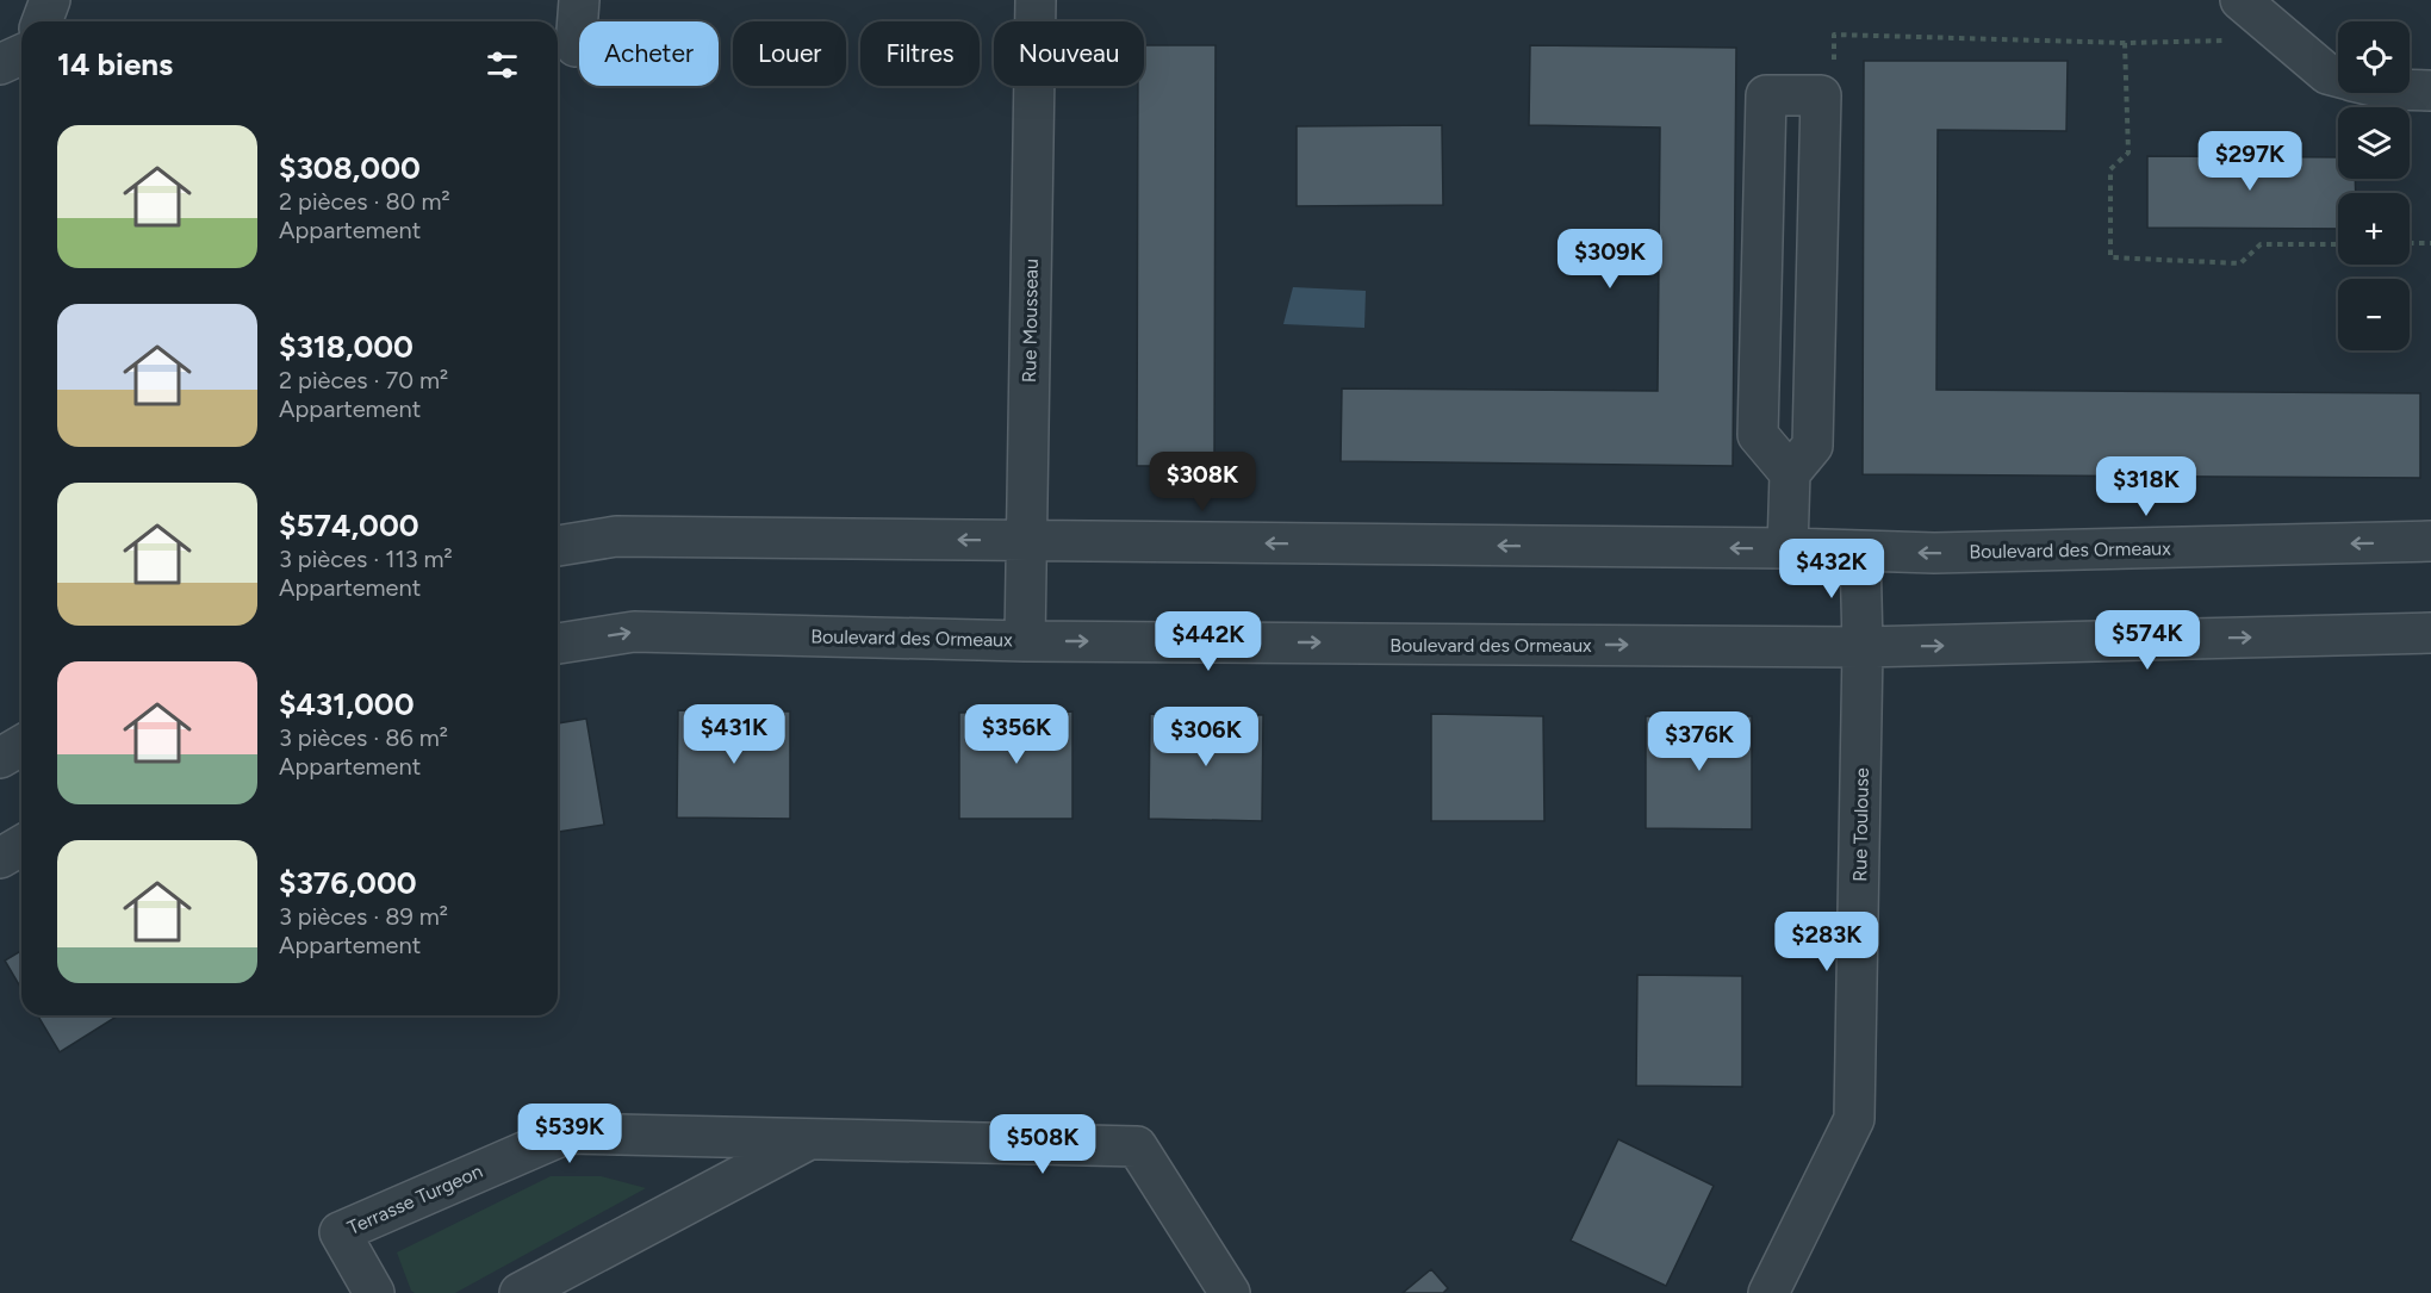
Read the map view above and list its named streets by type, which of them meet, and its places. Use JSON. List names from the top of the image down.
{
  "streets": {
    "street": [
      "Rue Mousseau",
      "Boulevard des Ormeaux",
      "Rue Toulouse",
      "Terrasse Turgeon"
    ]
  },
  "crossings": [
    ["Rue Mousseau", "Boulevard des Ormeaux"],
    ["Boulevard des Ormeaux", "Rue Toulouse"]
  ],
  "page": {
    "map_buttons": ["+", "−"],
    "chip": [
      "Acheter",
      "Louer",
      "Filtres",
      "Nouveau"
    ],
    "heading": "14 biens",
    "list": [
      {
        "name": "$308,000",
        "note": "2 pièces · 80 m² · Appartement"
      },
      {
        "name": "$318,000",
        "note": "2 pièces · 70 m² · Appartement"
      },
      {
        "name": "$574,000",
        "note": "3 pièces · 113 m² · Appartement"
      },
      {
        "name": "$431,000",
        "note": "3 pièces · 86 m² · Appartement"
      },
      {
        "name": "$376,000",
        "note": "3 pièces · 89 m² · Appartement"
      }
    ],
    "price": [
      "$297K",
      "$309K",
      "$308K",
      "$318K",
      "$432K",
      "$574K",
      "$442K",
      "$431K",
      "$356K",
      "$306K",
      "$376K",
      "$283K",
      "$539K",
      "$508K"
    ]
  }
}
